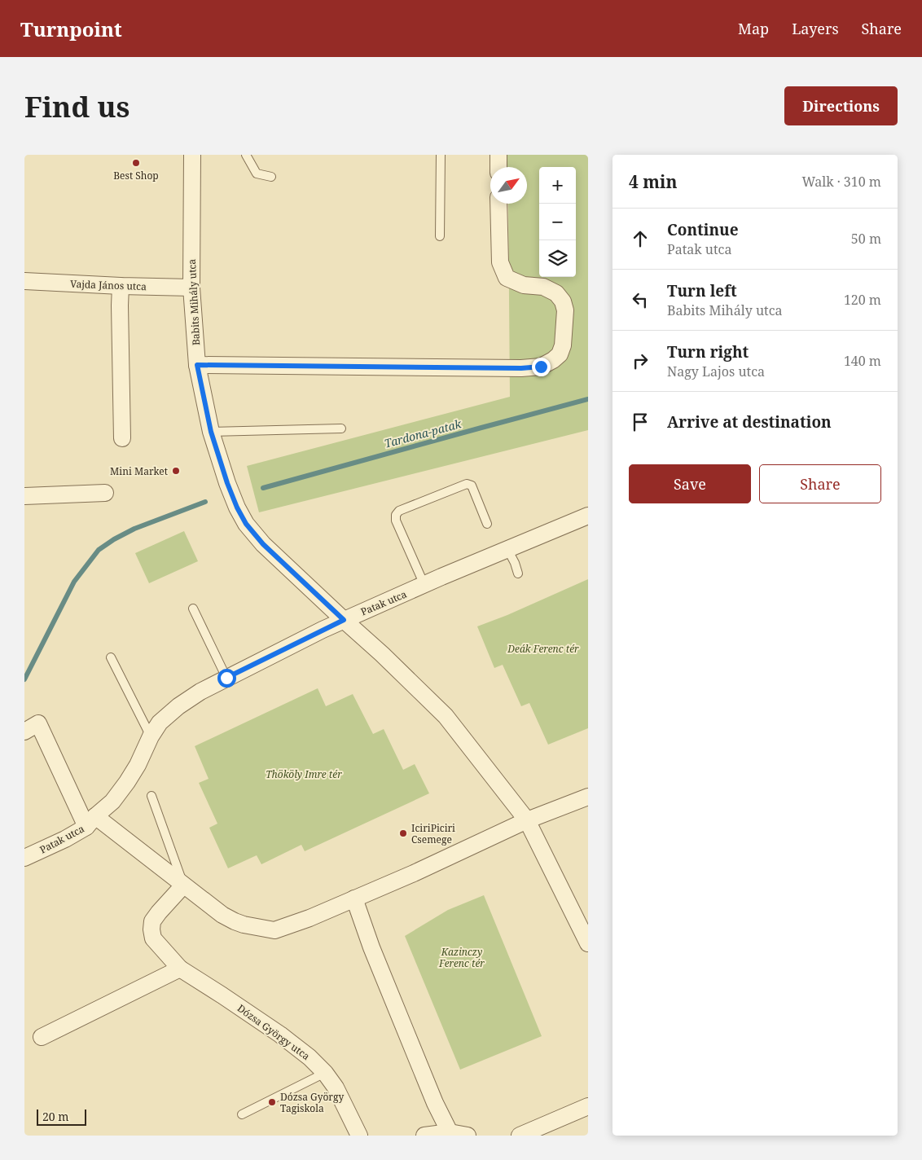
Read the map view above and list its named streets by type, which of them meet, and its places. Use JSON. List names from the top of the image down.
{
  "streets": {
    "street": [
      "Vajda János utca",
      "Babits Mihály utca",
      "Patak utca",
      "Dózsa György utca"
    ]
  },
  "crossings": [
    ["Vajda János utca", "Babits Mihály utca"],
    ["Babits Mihály utca", "Patak utca"]
  ],
  "water": ["Tardona-patak"],
  "parks": ["Deák Ferenc tér", "Thököly Imre tér", "Kazinczy Ferenc tér"],
  "places": [
    "Best Shop",
    "Mini Market",
    "IciriPiciri Csemege",
    "Dózsa György Tagiskola"
  ],
  "scale_bar": "20 m",
  "north": "top right",
  "page": {
    "header": "Turnpoint",
    "nav": ["Map", "Layers", "Share"],
    "buttons": [
      "Directions",
      ["Save", "Share"]
    ],
    "title": "Find us",
    "heading": ["4 min", "Walk · 310 m"],
    "map_buttons": ["+", "−"],
    "list": [
      ["Continue", "Patak utca", "50 m"],
      ["Turn left", "Babits Mihály utca", "120 m"],
      ["Turn right", "Nagy Lajos utca", "140 m"],
      "Arrive at destination"
    ],
    "scale": "20 m"
  }
}
